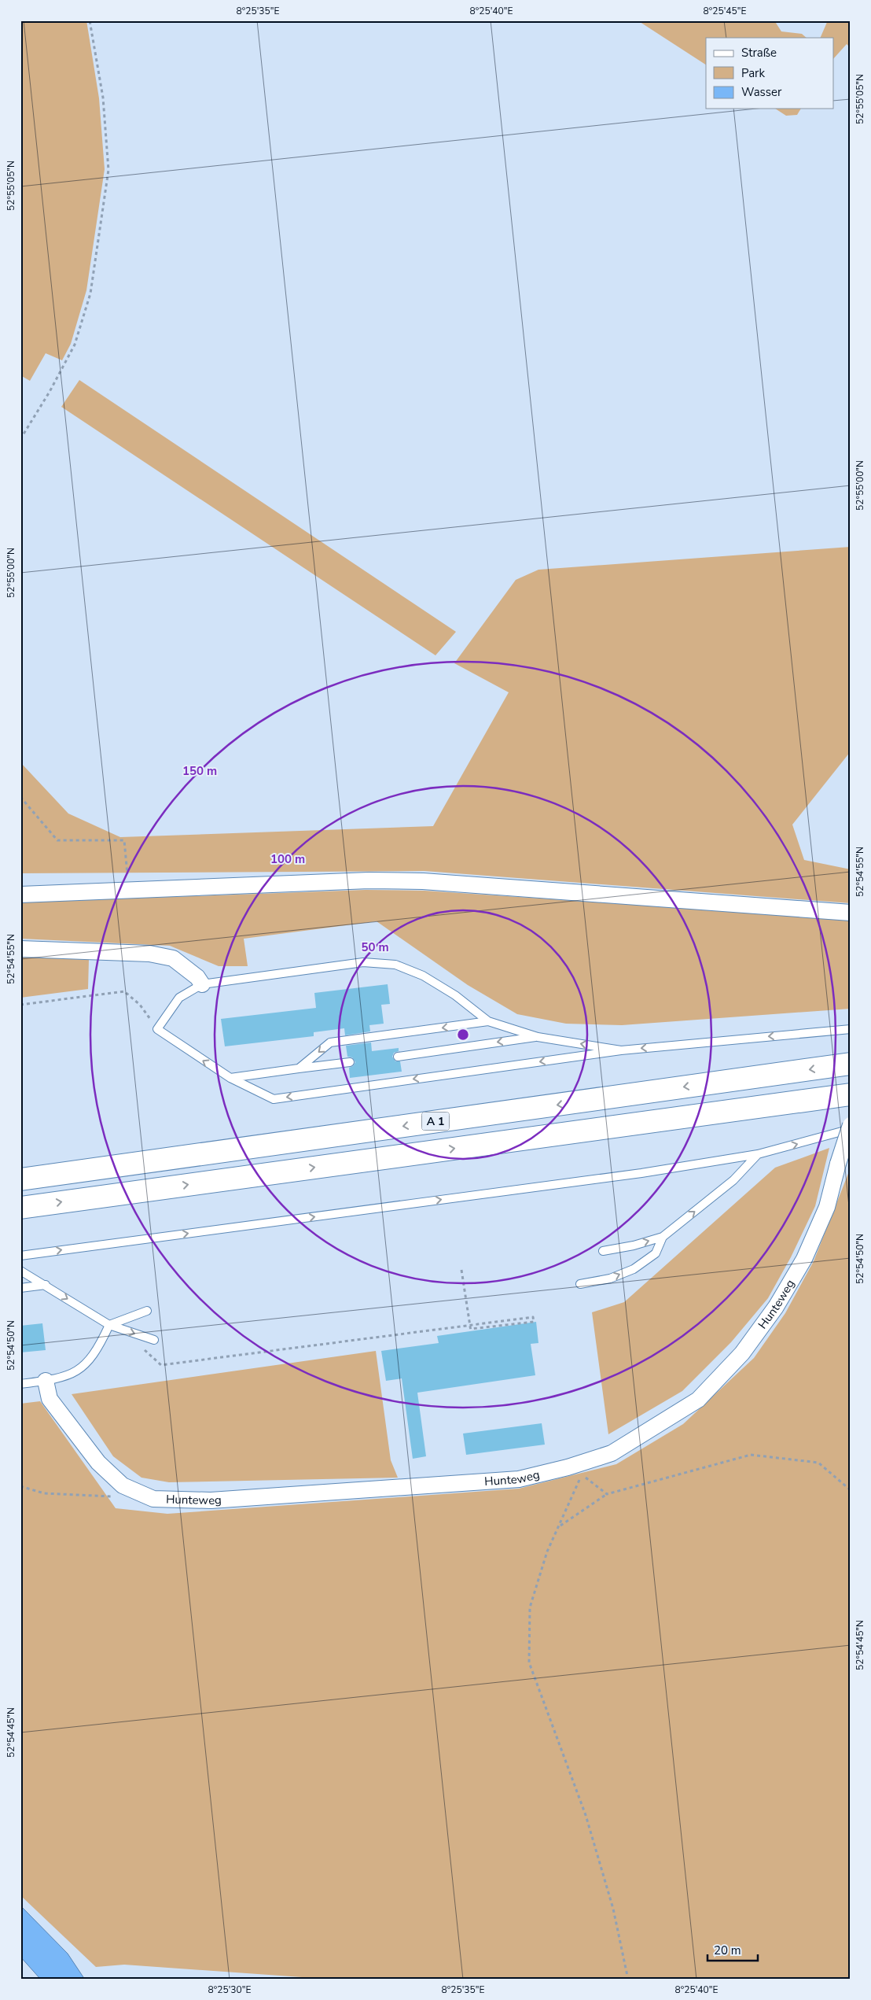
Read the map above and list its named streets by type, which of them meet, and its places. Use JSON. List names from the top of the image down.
{
  "streets": {
    "highway": ["A 1"],
    "street": ["Hunteweg"]
  },
  "legend": ["Straße", "Park", "Wasser"],
  "scale_bar": "20 m",
  "coordinates": [
    "8°25'35\"E",
    "8°25'40\"E",
    "8°25'45\"E",
    "52°55'05\"N",
    "52°55'00\"N",
    "52°54'55\"N",
    "52°54'50\"N",
    "52°54'45\"N",
    "8°25'30\"E"
  ],
  "rings": ["150 m", "100 m", "50 m"]
}
